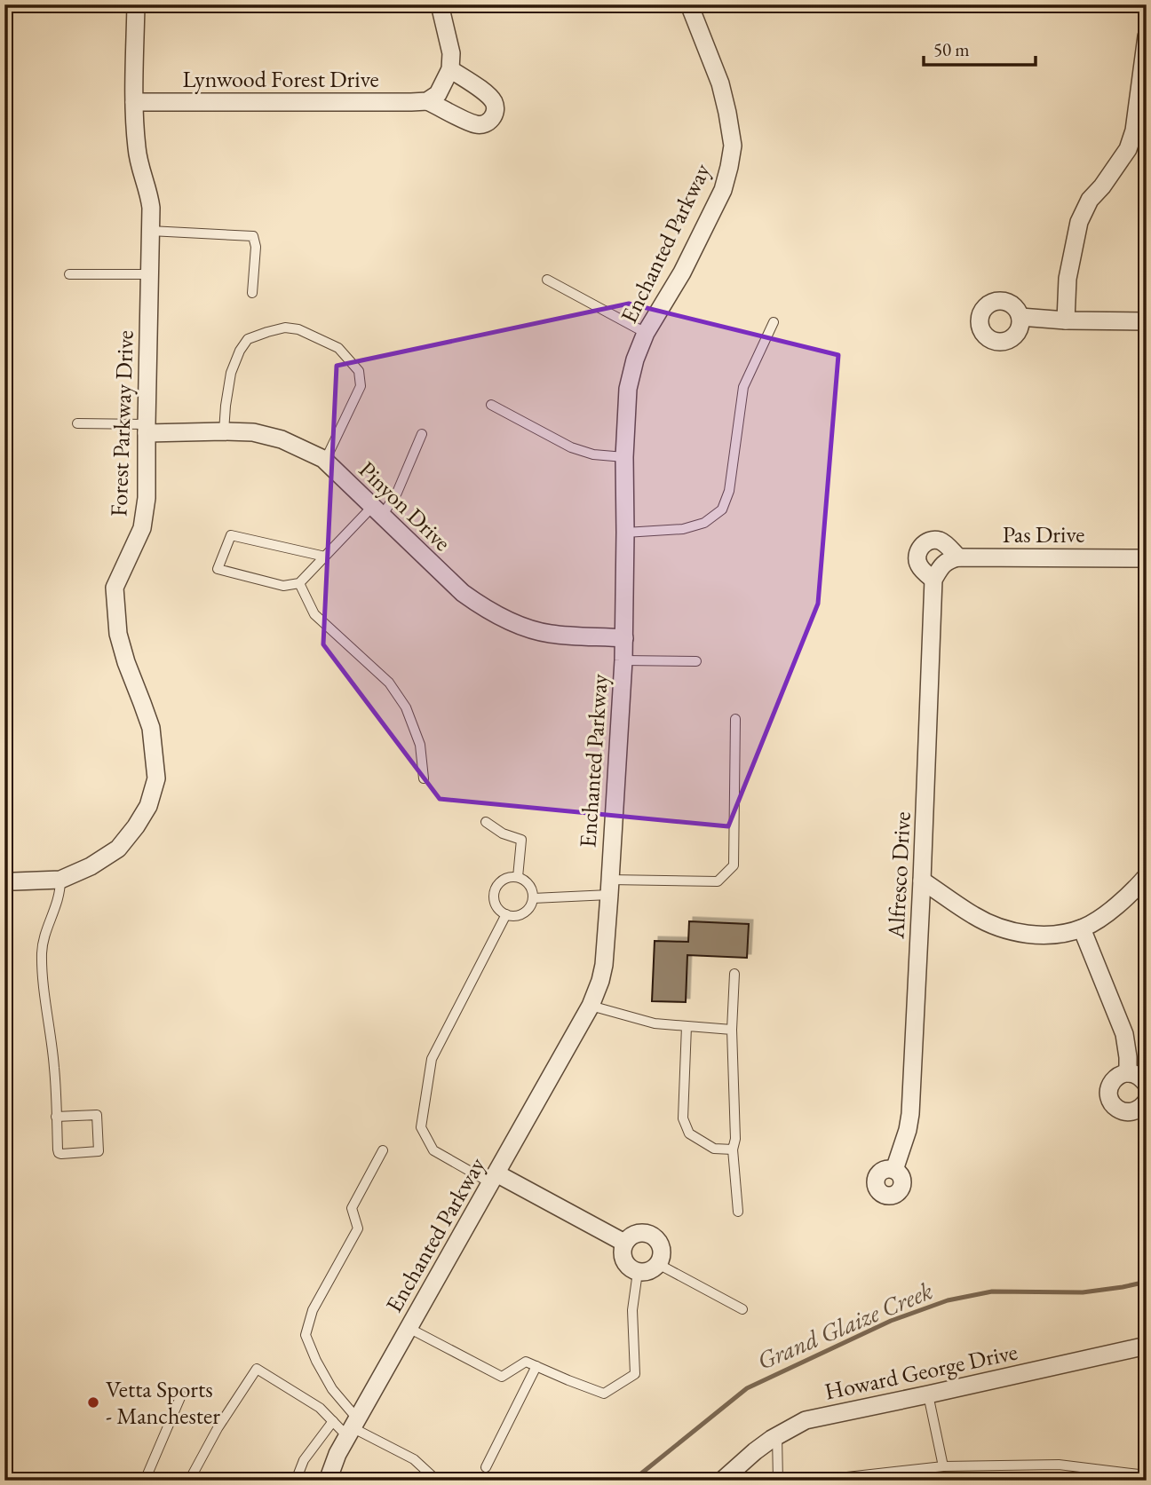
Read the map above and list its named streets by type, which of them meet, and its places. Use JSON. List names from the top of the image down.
{
  "streets": {
    "street": [
      "Lynwood Forest Drive",
      "Enchanted Parkway",
      "Forest Parkway Drive",
      "Pinyon Drive",
      "Pas Drive",
      "Alfresco Drive",
      "Howard George Drive"
    ]
  },
  "crossings": [
    ["Lynwood Forest Drive", "Forest Parkway Drive"],
    ["Enchanted Parkway", "Pinyon Drive"],
    ["Forest Parkway Drive", "Pinyon Drive"],
    ["Pas Drive", "Alfresco Drive"]
  ],
  "water": ["Grand Glaize Creek"],
  "places": ["Vetta Sports - Manchester"],
  "scale_bar": "50 m"
}
